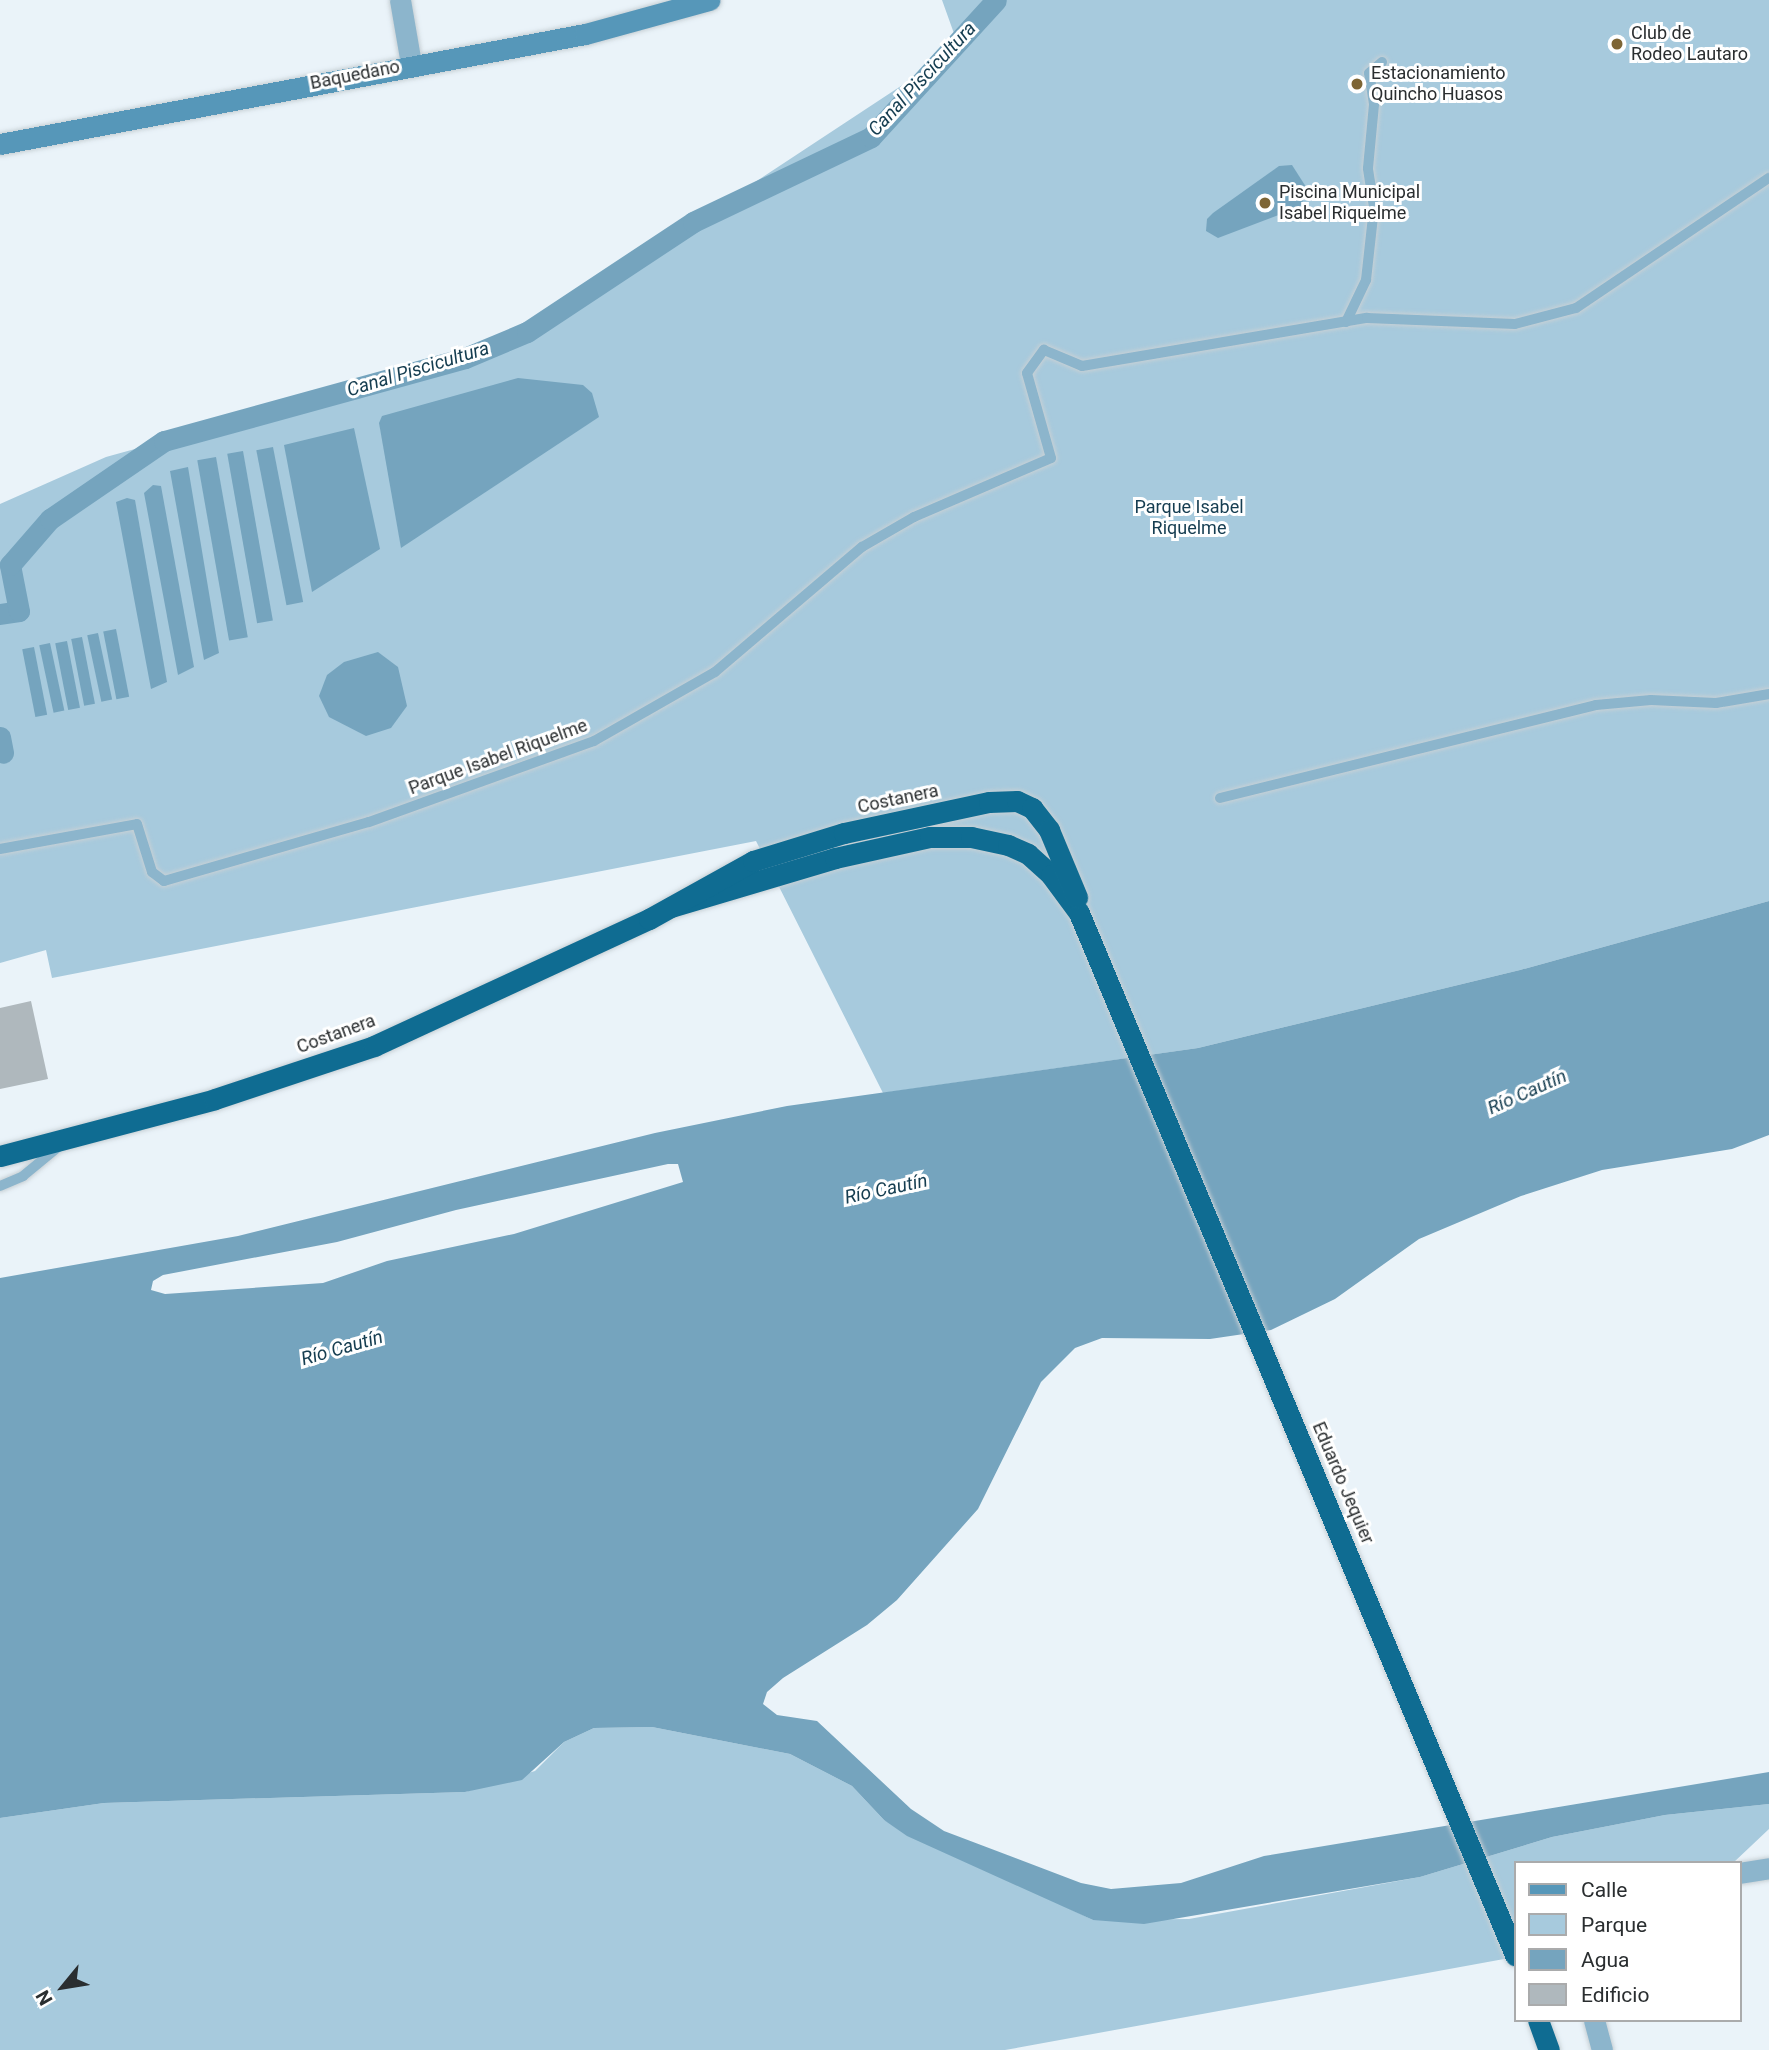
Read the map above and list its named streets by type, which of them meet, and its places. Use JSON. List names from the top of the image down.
{
  "streets": {
    "highway": ["Costanera", "Eduardo Jequier"],
    "street": ["Baquedano"],
    "lane": ["Parque Isabel Riquelme"]
  },
  "crossings": [
    ["Costanera", "Eduardo Jequier"]
  ],
  "water": ["Canal Piscicultura", "Río Cautín"],
  "parks": ["Parque Isabel Riquelme"],
  "places": ["Club de Rodeo Lautaro", "Estacionamiento Quincho Huasos", "Piscina Municipal Isabel Riquelme"],
  "legend": [
    "Calle",
    "Parque",
    "Agua",
    "Edificio"
  ],
  "north": "bottom left"
}
